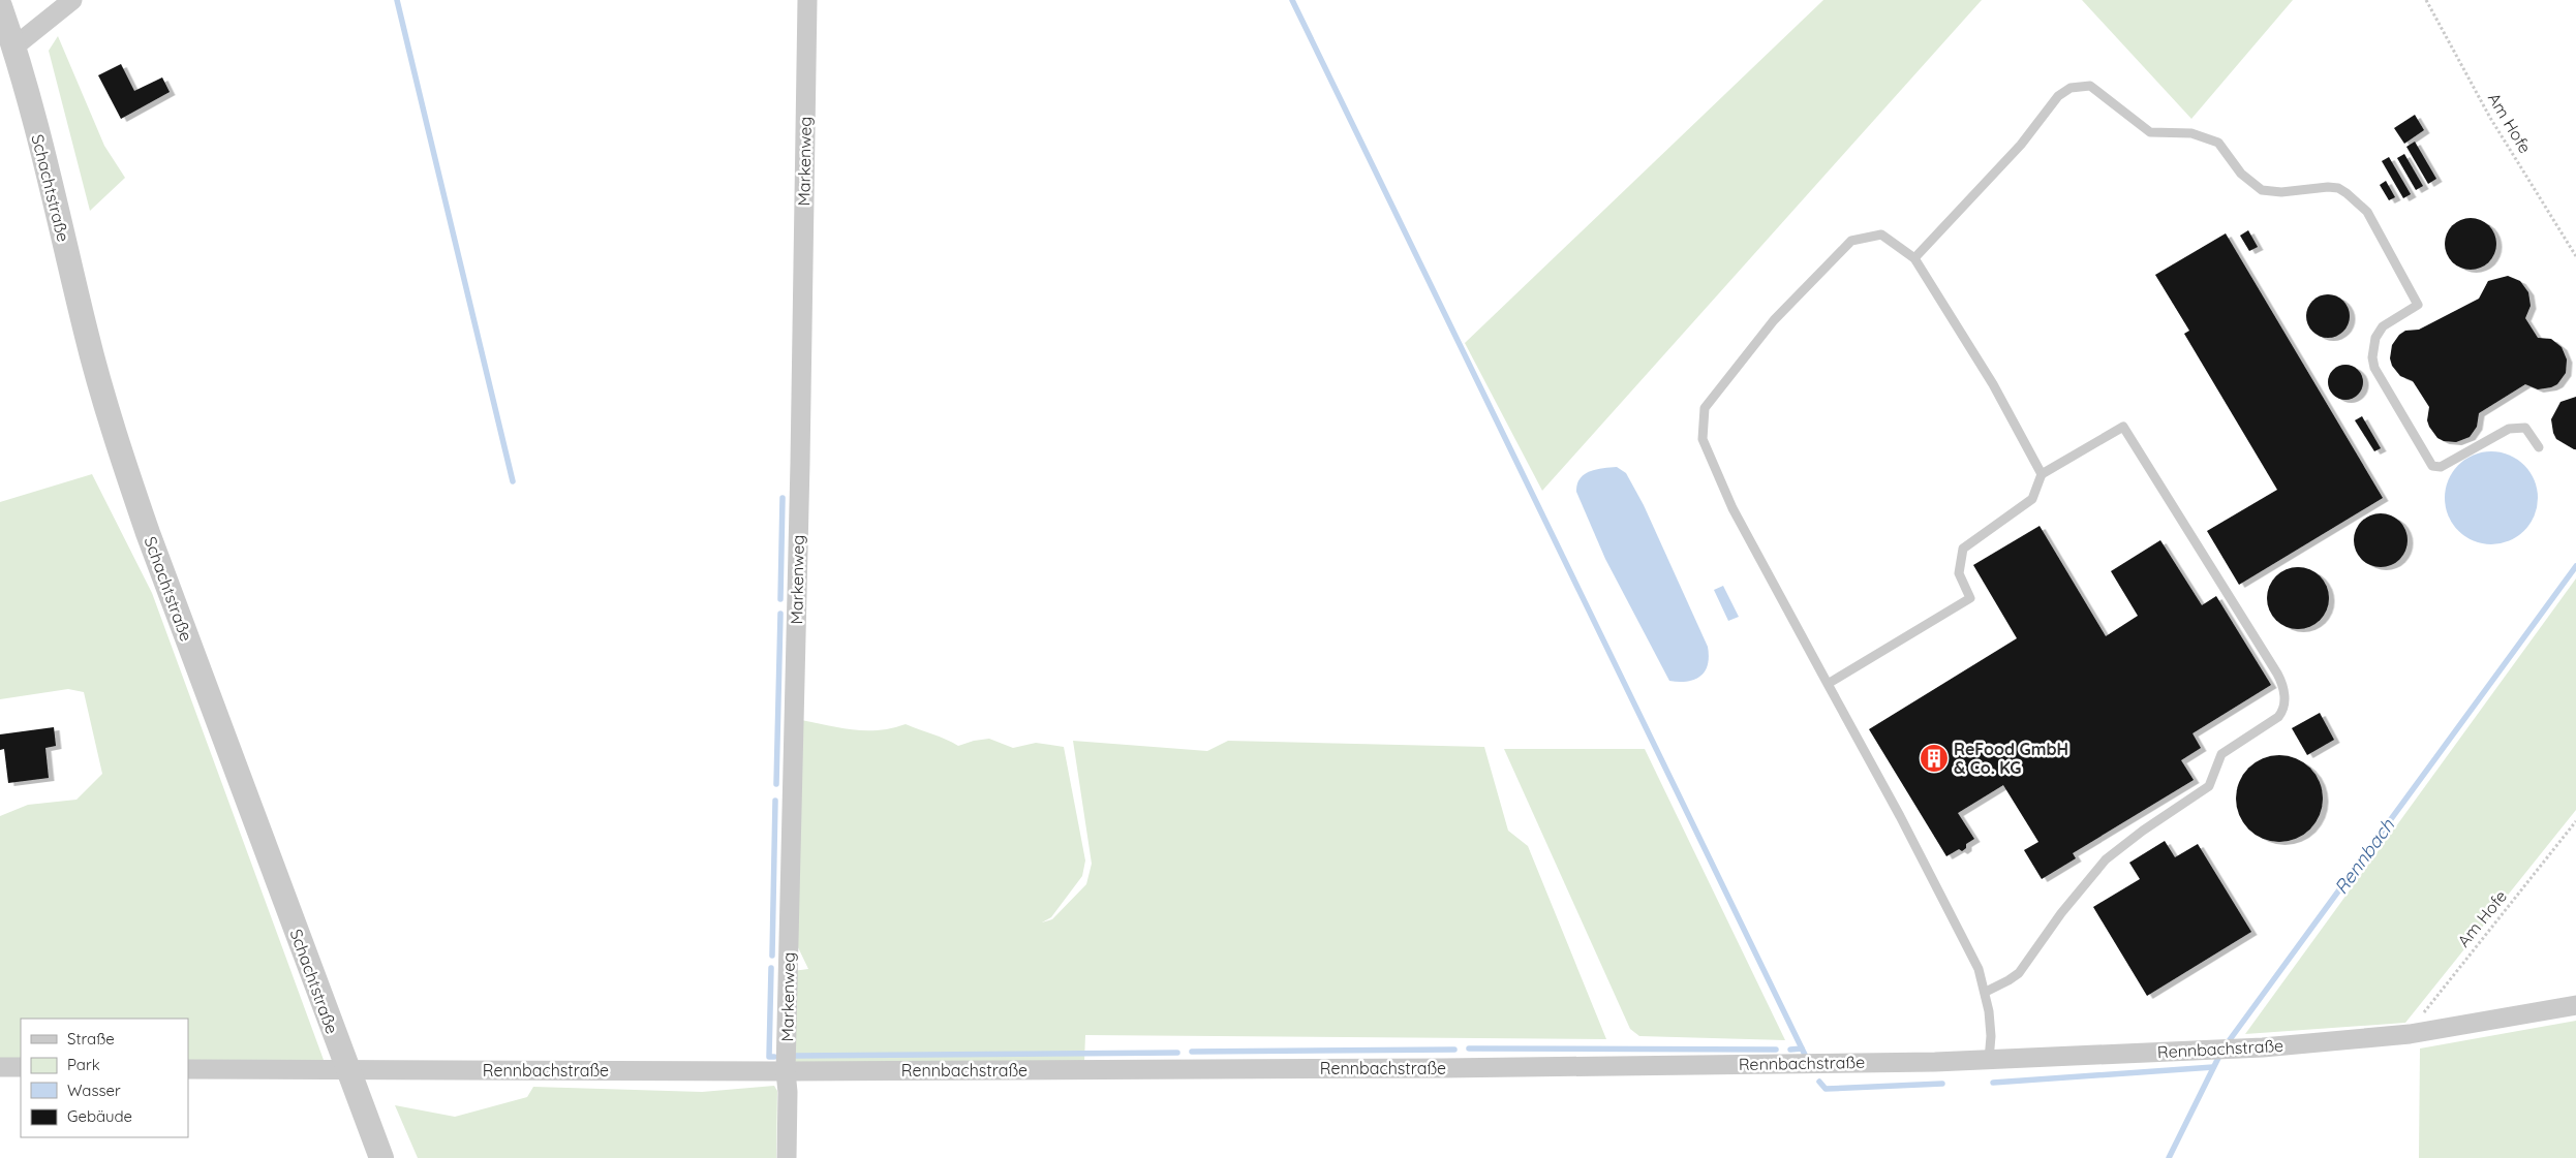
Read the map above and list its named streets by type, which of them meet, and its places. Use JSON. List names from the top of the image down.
{
  "streets": {
    "street": ["Markenweg", "Schachtstraße", "Rennbachstraße"],
    "path": ["Am Hofe"]
  },
  "crossings": [
    ["Am Hofe", "Rennbachstraße"],
    ["Markenweg", "Rennbachstraße"],
    ["Schachtstraße", "Rennbachstraße"]
  ],
  "water": ["Rennbach"],
  "places": {
    "building": ["ReFood GmbH & Co. KG"]
  },
  "legend": [
    "Straße",
    "Park",
    "Wasser",
    "Gebäude"
  ]
}
